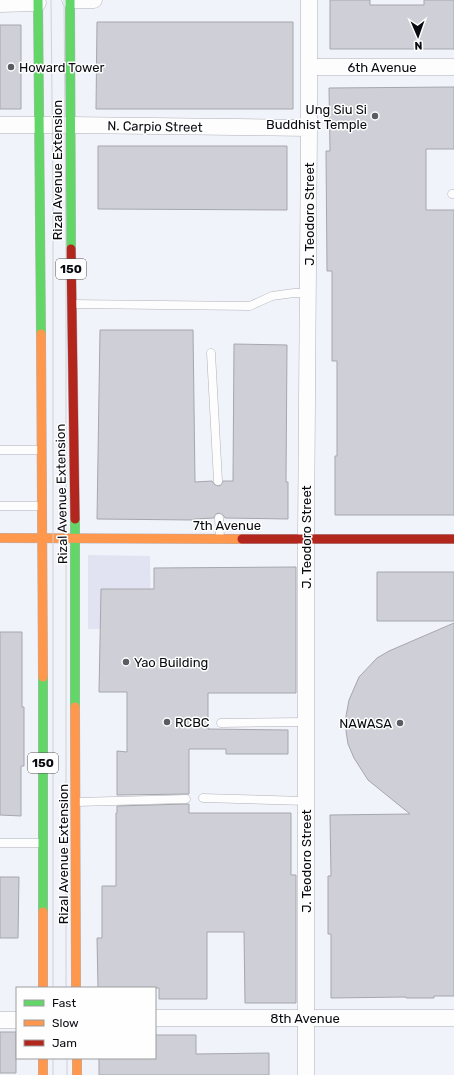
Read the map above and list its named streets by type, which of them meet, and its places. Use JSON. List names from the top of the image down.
{
  "streets": {
    "main road": ["Rizal Avenue Extension", "150", "7th Avenue"],
    "street": [
      "6th Avenue",
      "N. Carpio Street",
      "J. Teodoro Street",
      "8th Avenue"
    ]
  },
  "crossings": [
    ["6th Avenue", "J. Teodoro Street"],
    ["N. Carpio Street", "Rizal Avenue Extension"],
    ["N. Carpio Street", "J. Teodoro Street"],
    ["Rizal Avenue Extension", "7th Avenue"],
    ["J. Teodoro Street", "7th Avenue"],
    ["J. Teodoro Street", "8th Avenue"]
  ],
  "places": [
    "Howard Tower",
    "Ung Siu Si Buddhist Temple",
    "Yao Building",
    "RCBC",
    "NAWASA"
  ],
  "legend": ["Fast", "Slow", "Jam"],
  "north": "bottom"
}
